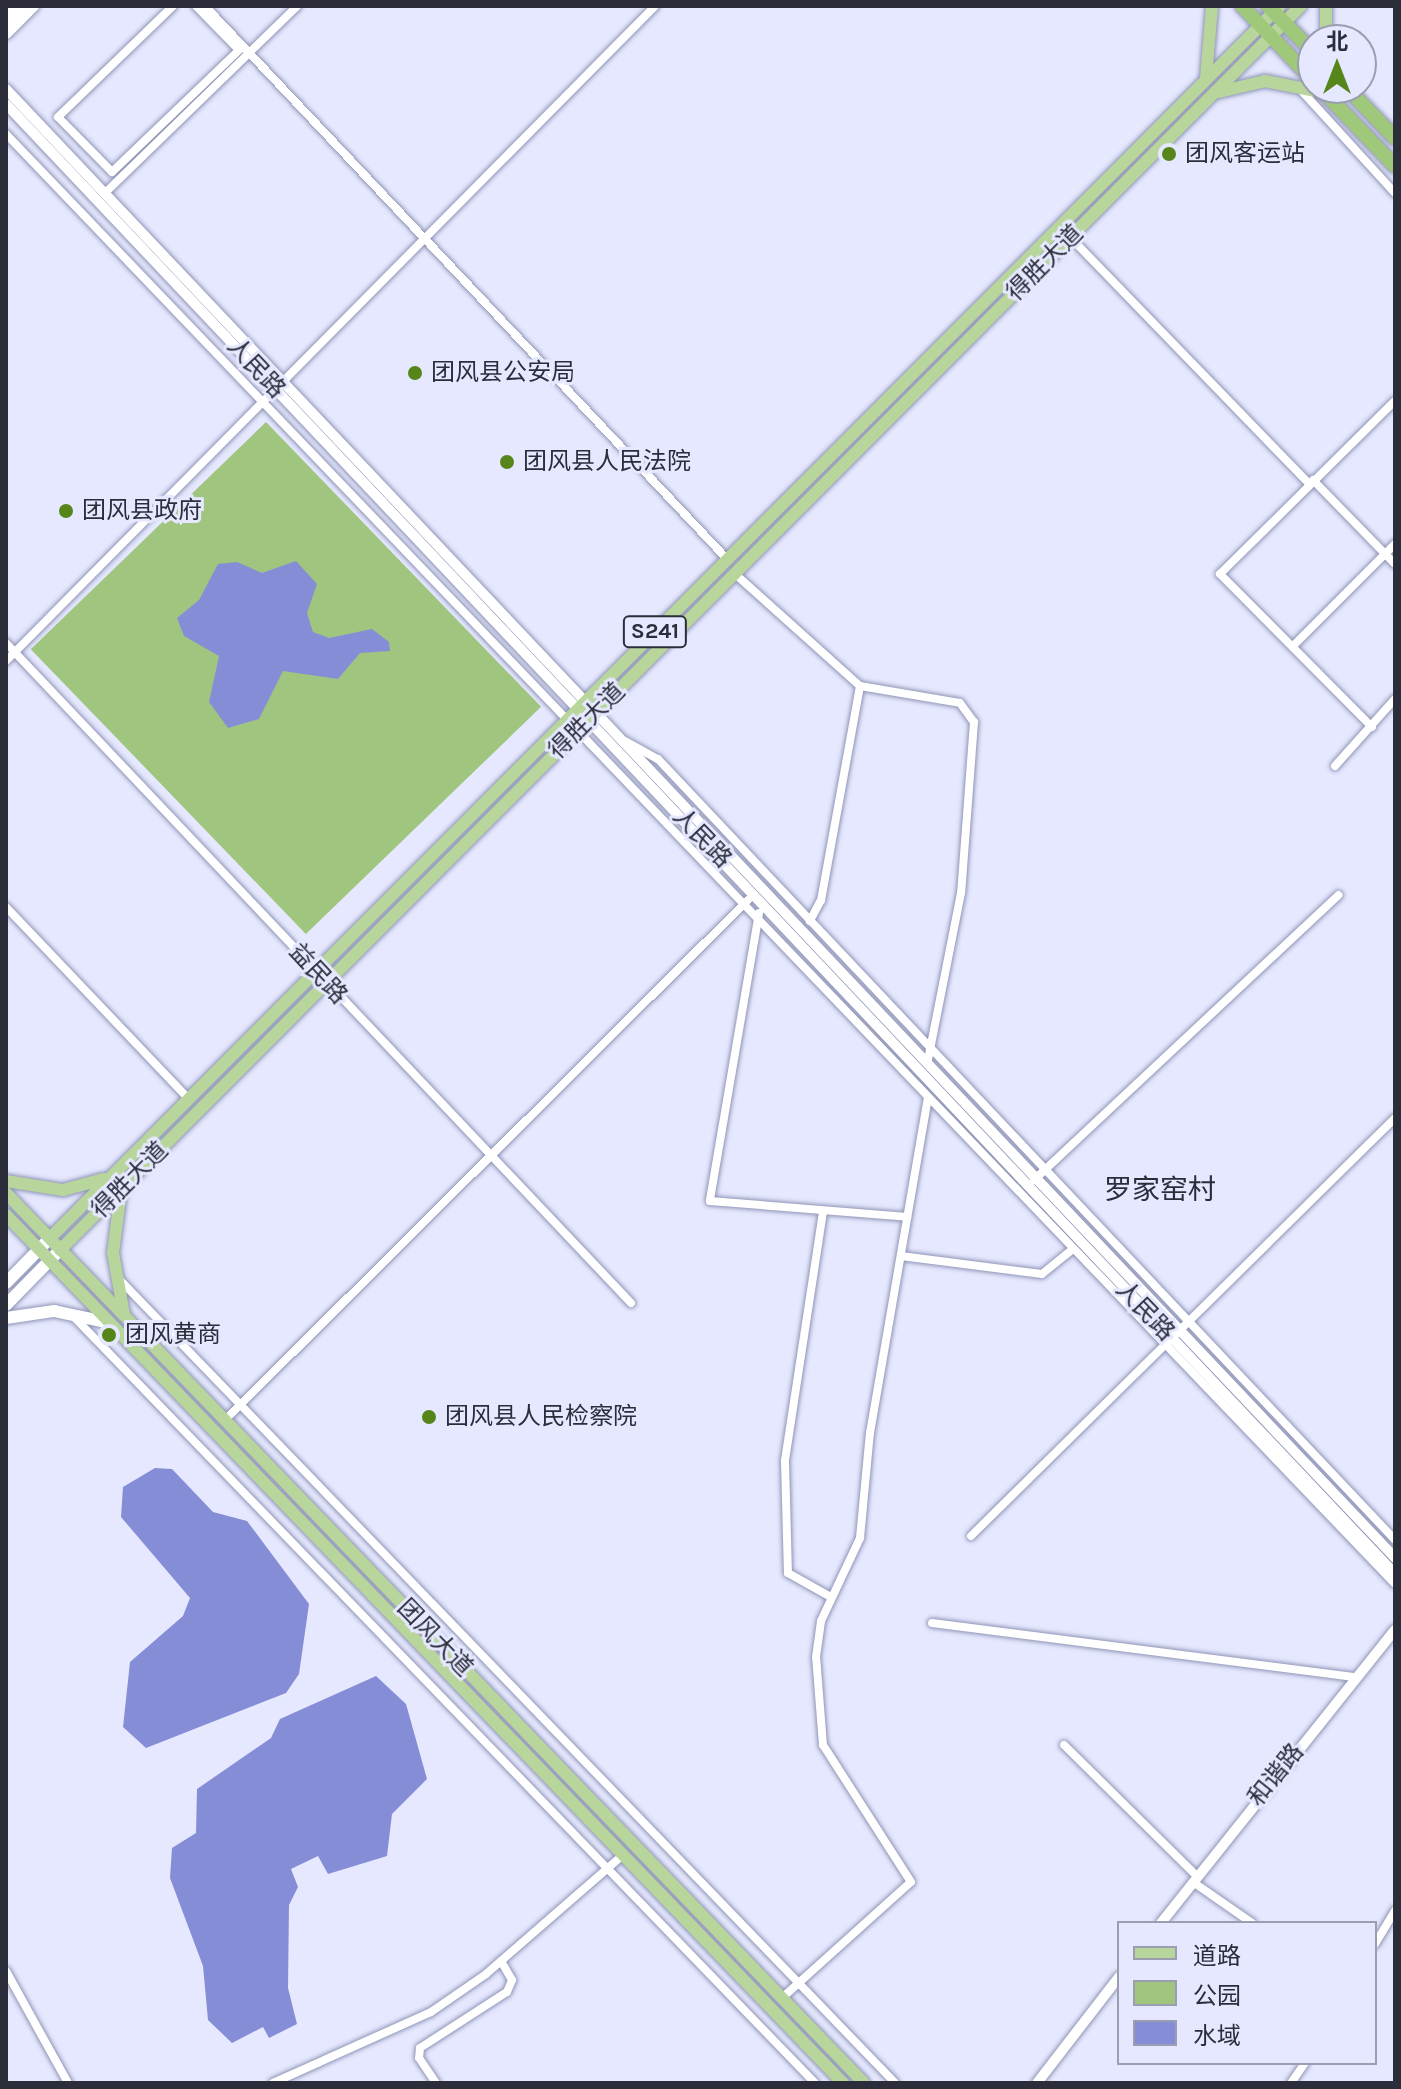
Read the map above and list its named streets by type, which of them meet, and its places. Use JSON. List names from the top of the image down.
{
  "streets": {
    "main road": ["得胜大道", "S241", "团风大道"],
    "street": ["人民路", "益民路", "和谐路"]
  },
  "crossings": [
    ["得胜大道", "人民路"],
    ["得胜大道", "S241"],
    ["得胜大道", "益民路"],
    ["得胜大道", "团风大道"]
  ],
  "districts": ["罗家窑村"],
  "places": [
    "团风客运站",
    "团风县公安局",
    "团风县人民法院",
    "团风县政府",
    "团风黄商",
    "团风县人民检察院"
  ],
  "legend": ["道路", "公园", "水域"],
  "north": "top"
}
